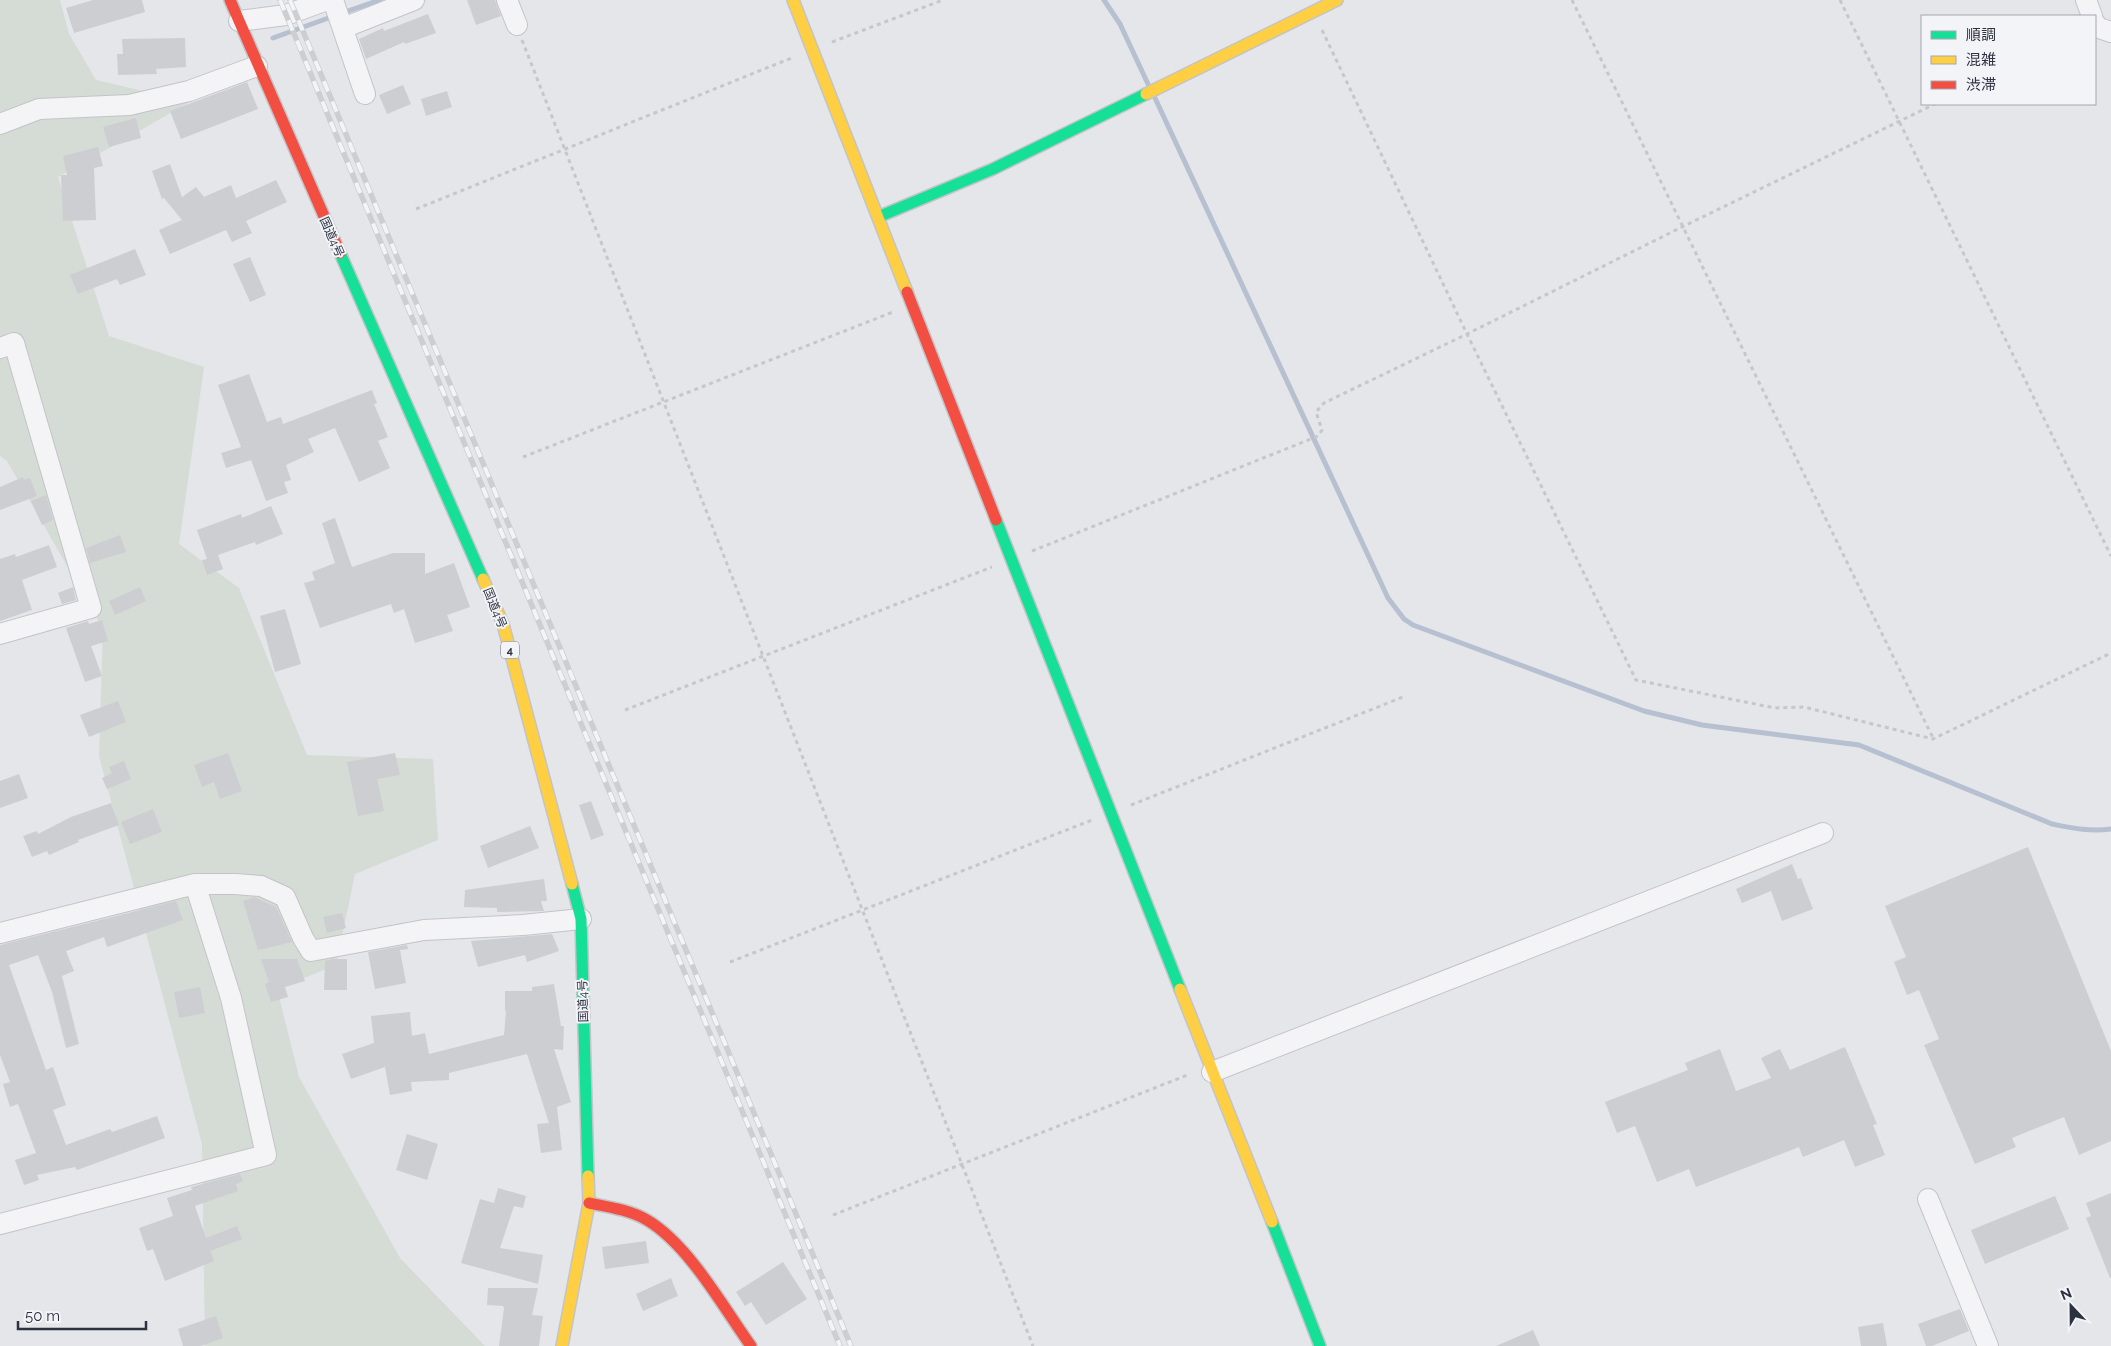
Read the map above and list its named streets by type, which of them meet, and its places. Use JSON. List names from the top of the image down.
{
  "streets": {
    "main road": ["国道4号", "4"]
  },
  "legend": ["順調", "混雑", "渋滞"],
  "scale_bar": "50 m",
  "north": "top"
}
